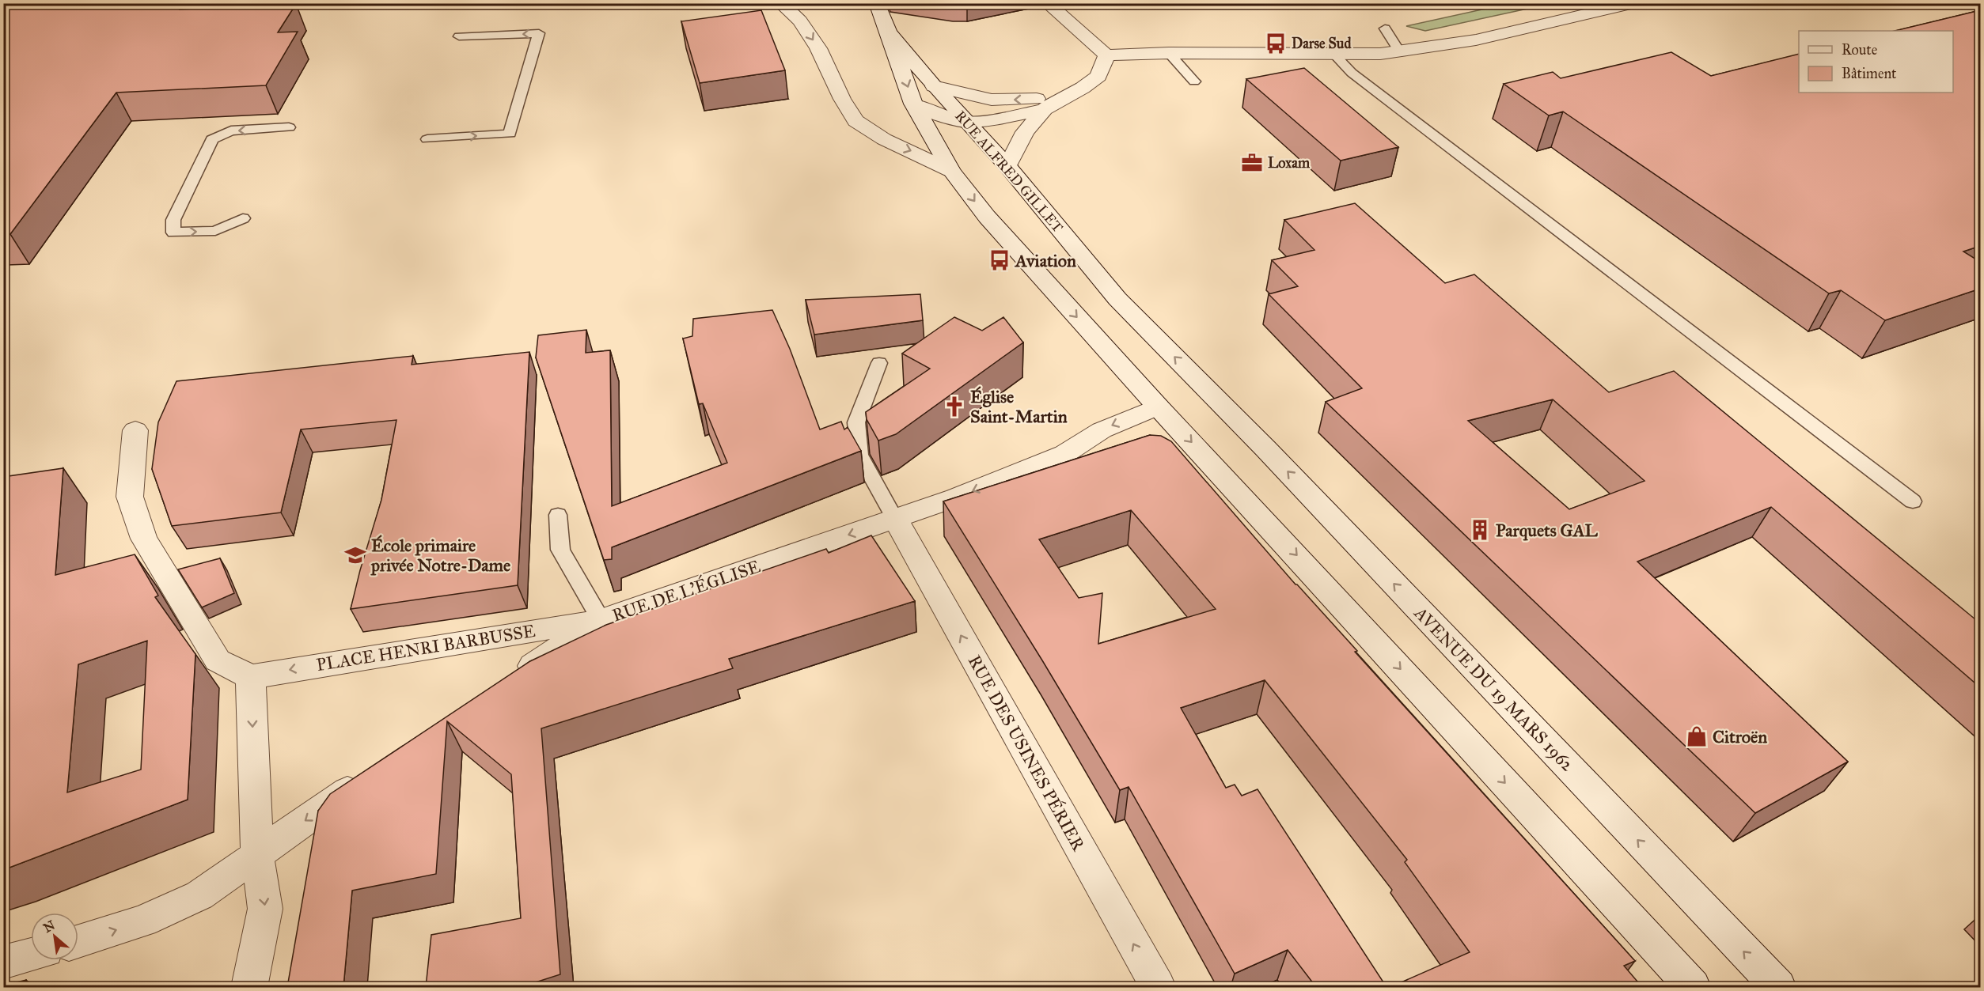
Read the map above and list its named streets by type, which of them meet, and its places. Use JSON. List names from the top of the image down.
{
  "streets": {
    "street": [
      "RUE ALFRED GILLET",
      "RUE DE L'ÉGLISE",
      "PLACE HENRI BARBUSSE",
      "AVENUE DU 19 MARS 1962",
      "RUE DES USINES PÉRIER"
    ]
  },
  "crossings": [
    ["RUE ALFRED GILLET", "RUE DE L'ÉGLISE"],
    ["RUE ALFRED GILLET", "AVENUE DU 19 MARS 1962"],
    ["RUE DE L'ÉGLISE", "PLACE HENRI BARBUSSE"],
    ["RUE DE L'ÉGLISE", "RUE DES USINES PÉRIER"]
  ],
  "one_way": ["RUE DE L'ÉGLISE", "PLACE HENRI BARBUSSE", "RUE DES USINES PÉRIER"],
  "places": {
    "bus stop": ["Darse Sud", "Aviation"],
    "office": ["Loxam"],
    "church": ["Église Saint-Martin"],
    "building": ["Parquets GAL"],
    "school or university": ["École primaire privée Notre-Dame"],
    "shop": ["Citroën"]
  },
  "legend": ["Route", "Bâtiment"],
  "north": "top left"
}
